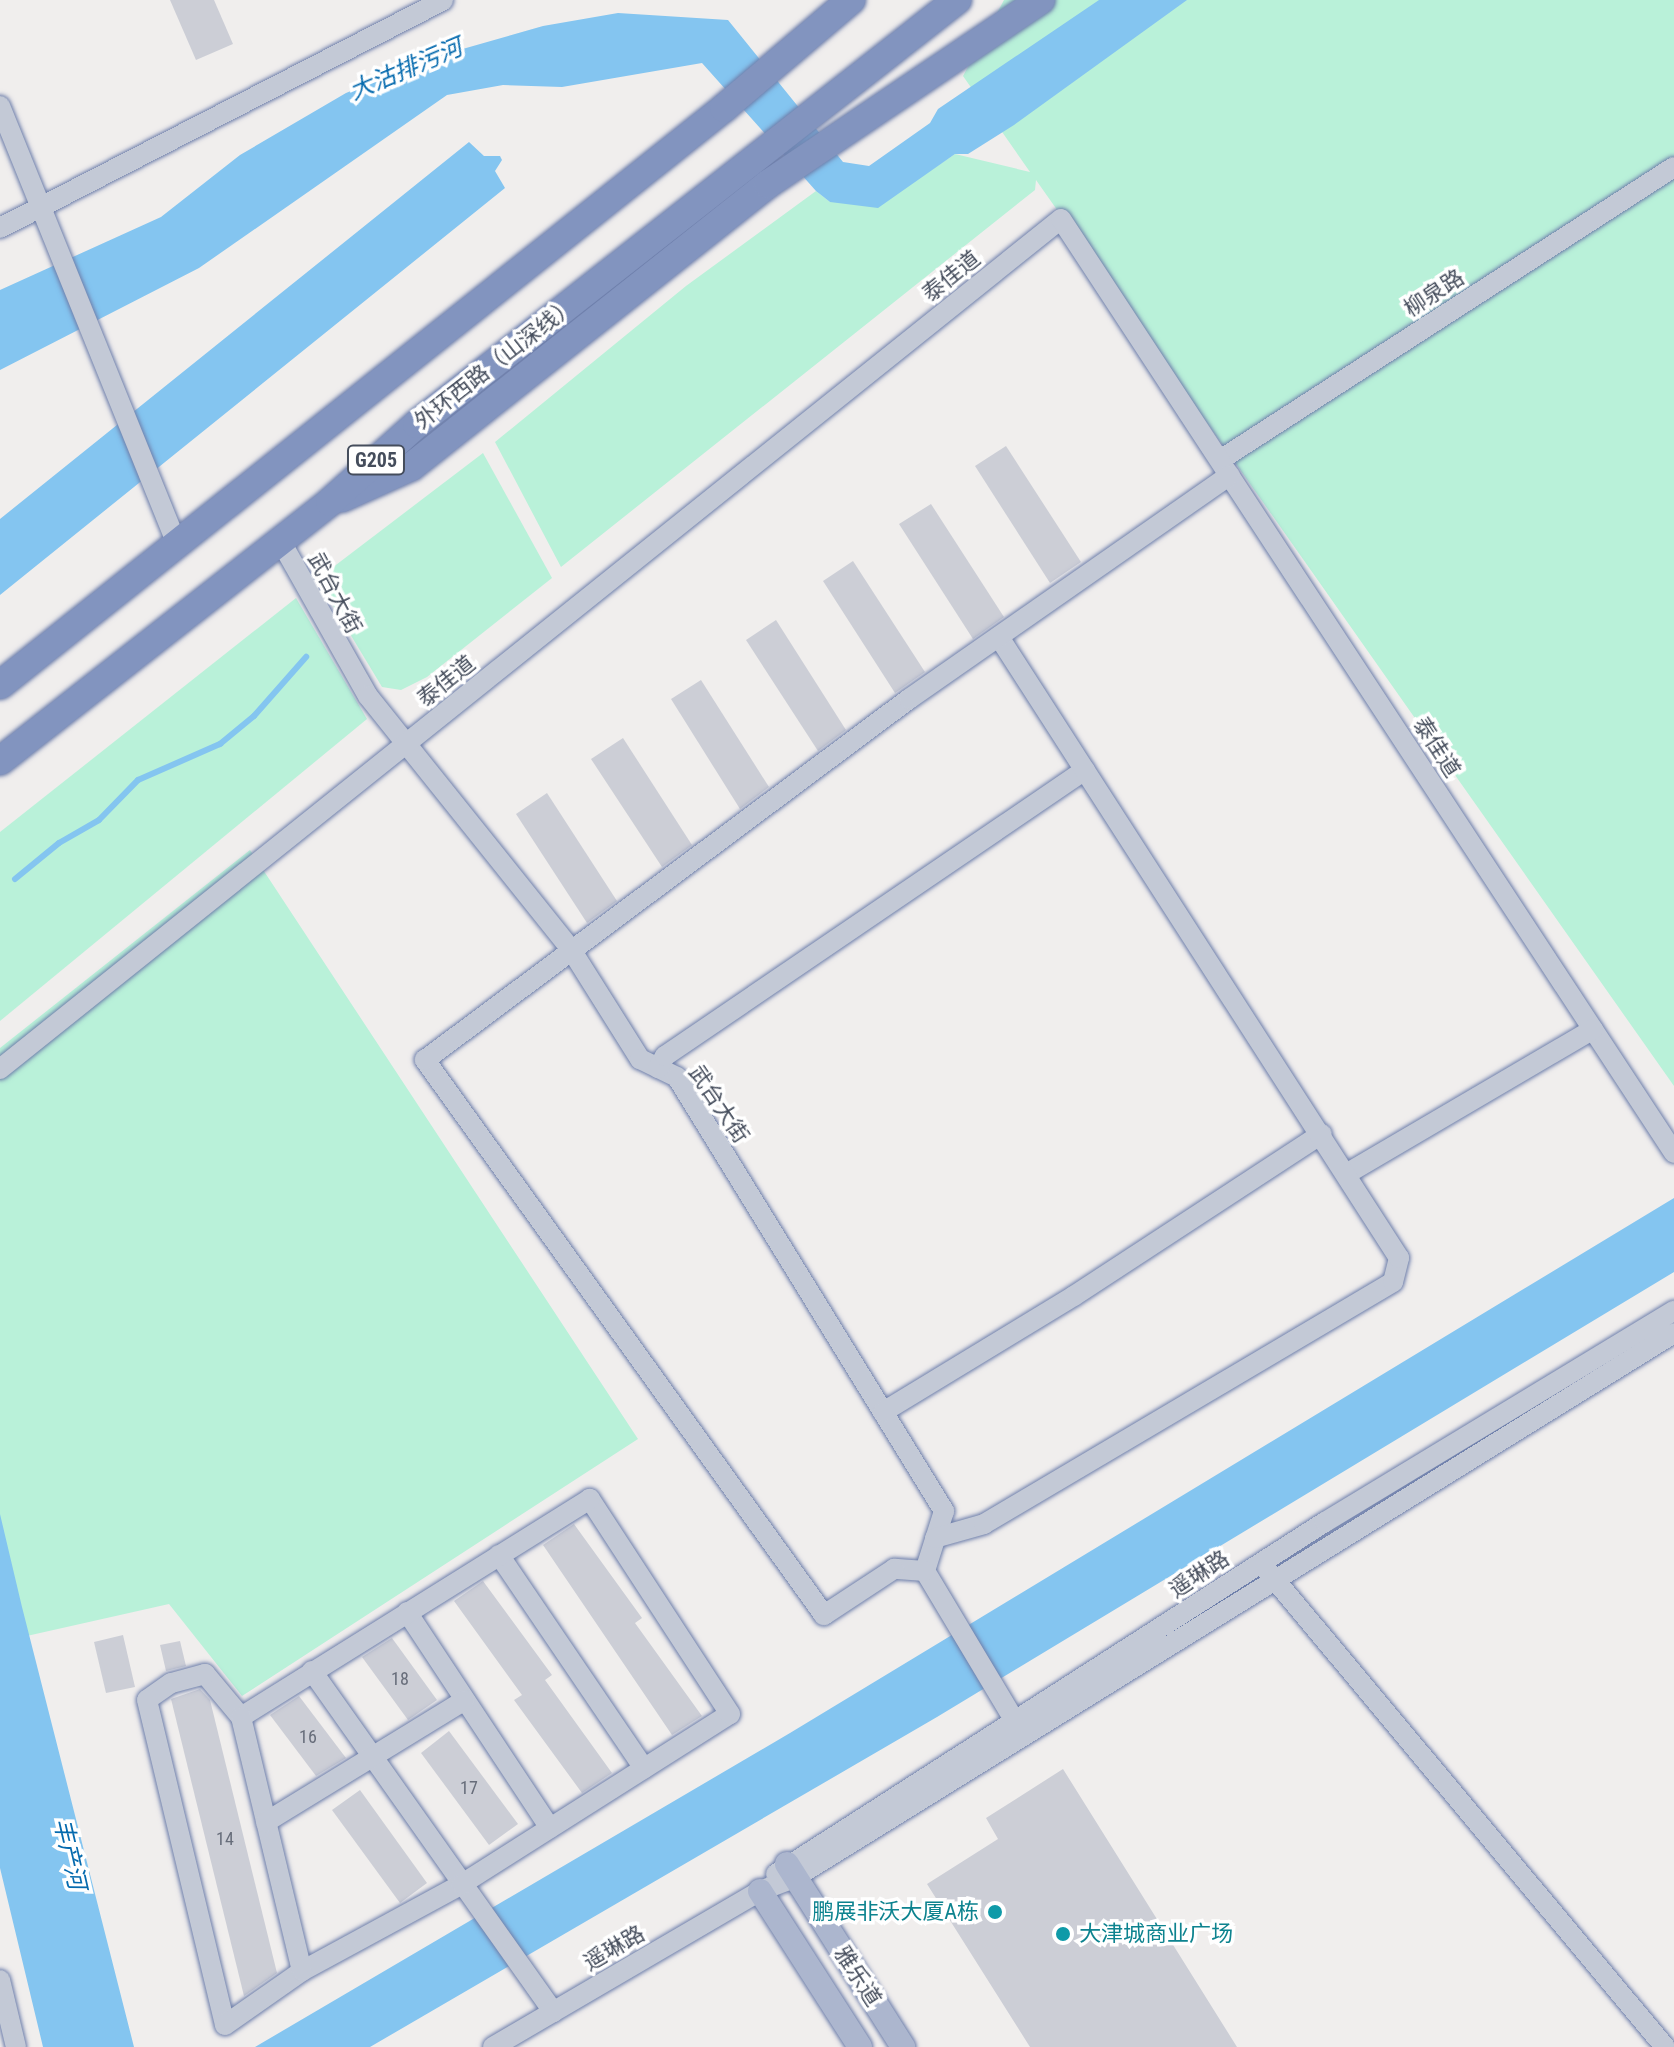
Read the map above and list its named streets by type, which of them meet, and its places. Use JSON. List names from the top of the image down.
{
  "streets": {
    "highway": ["外环西路（山深线）", "G205"],
    "main road": ["雅乐道"],
    "street": [
      "泰佳道",
      "柳泉路",
      "武台大街",
      "遥琳路"
    ]
  },
  "crossings": [
    ["泰佳道", "柳泉路"],
    ["泰佳道", "武台大街"],
    ["柳泉路", "武台大街"],
    ["外环西路（山深线）", "武台大街"],
    ["遥琳路", "雅乐道"]
  ],
  "water": ["大沽排污河", "丰产河"],
  "places": ["鹏展非沃大厦A栋", "大津城商业广场"],
  "house_numbers": [
    "18",
    "16",
    "17",
    "14"
  ]
}
